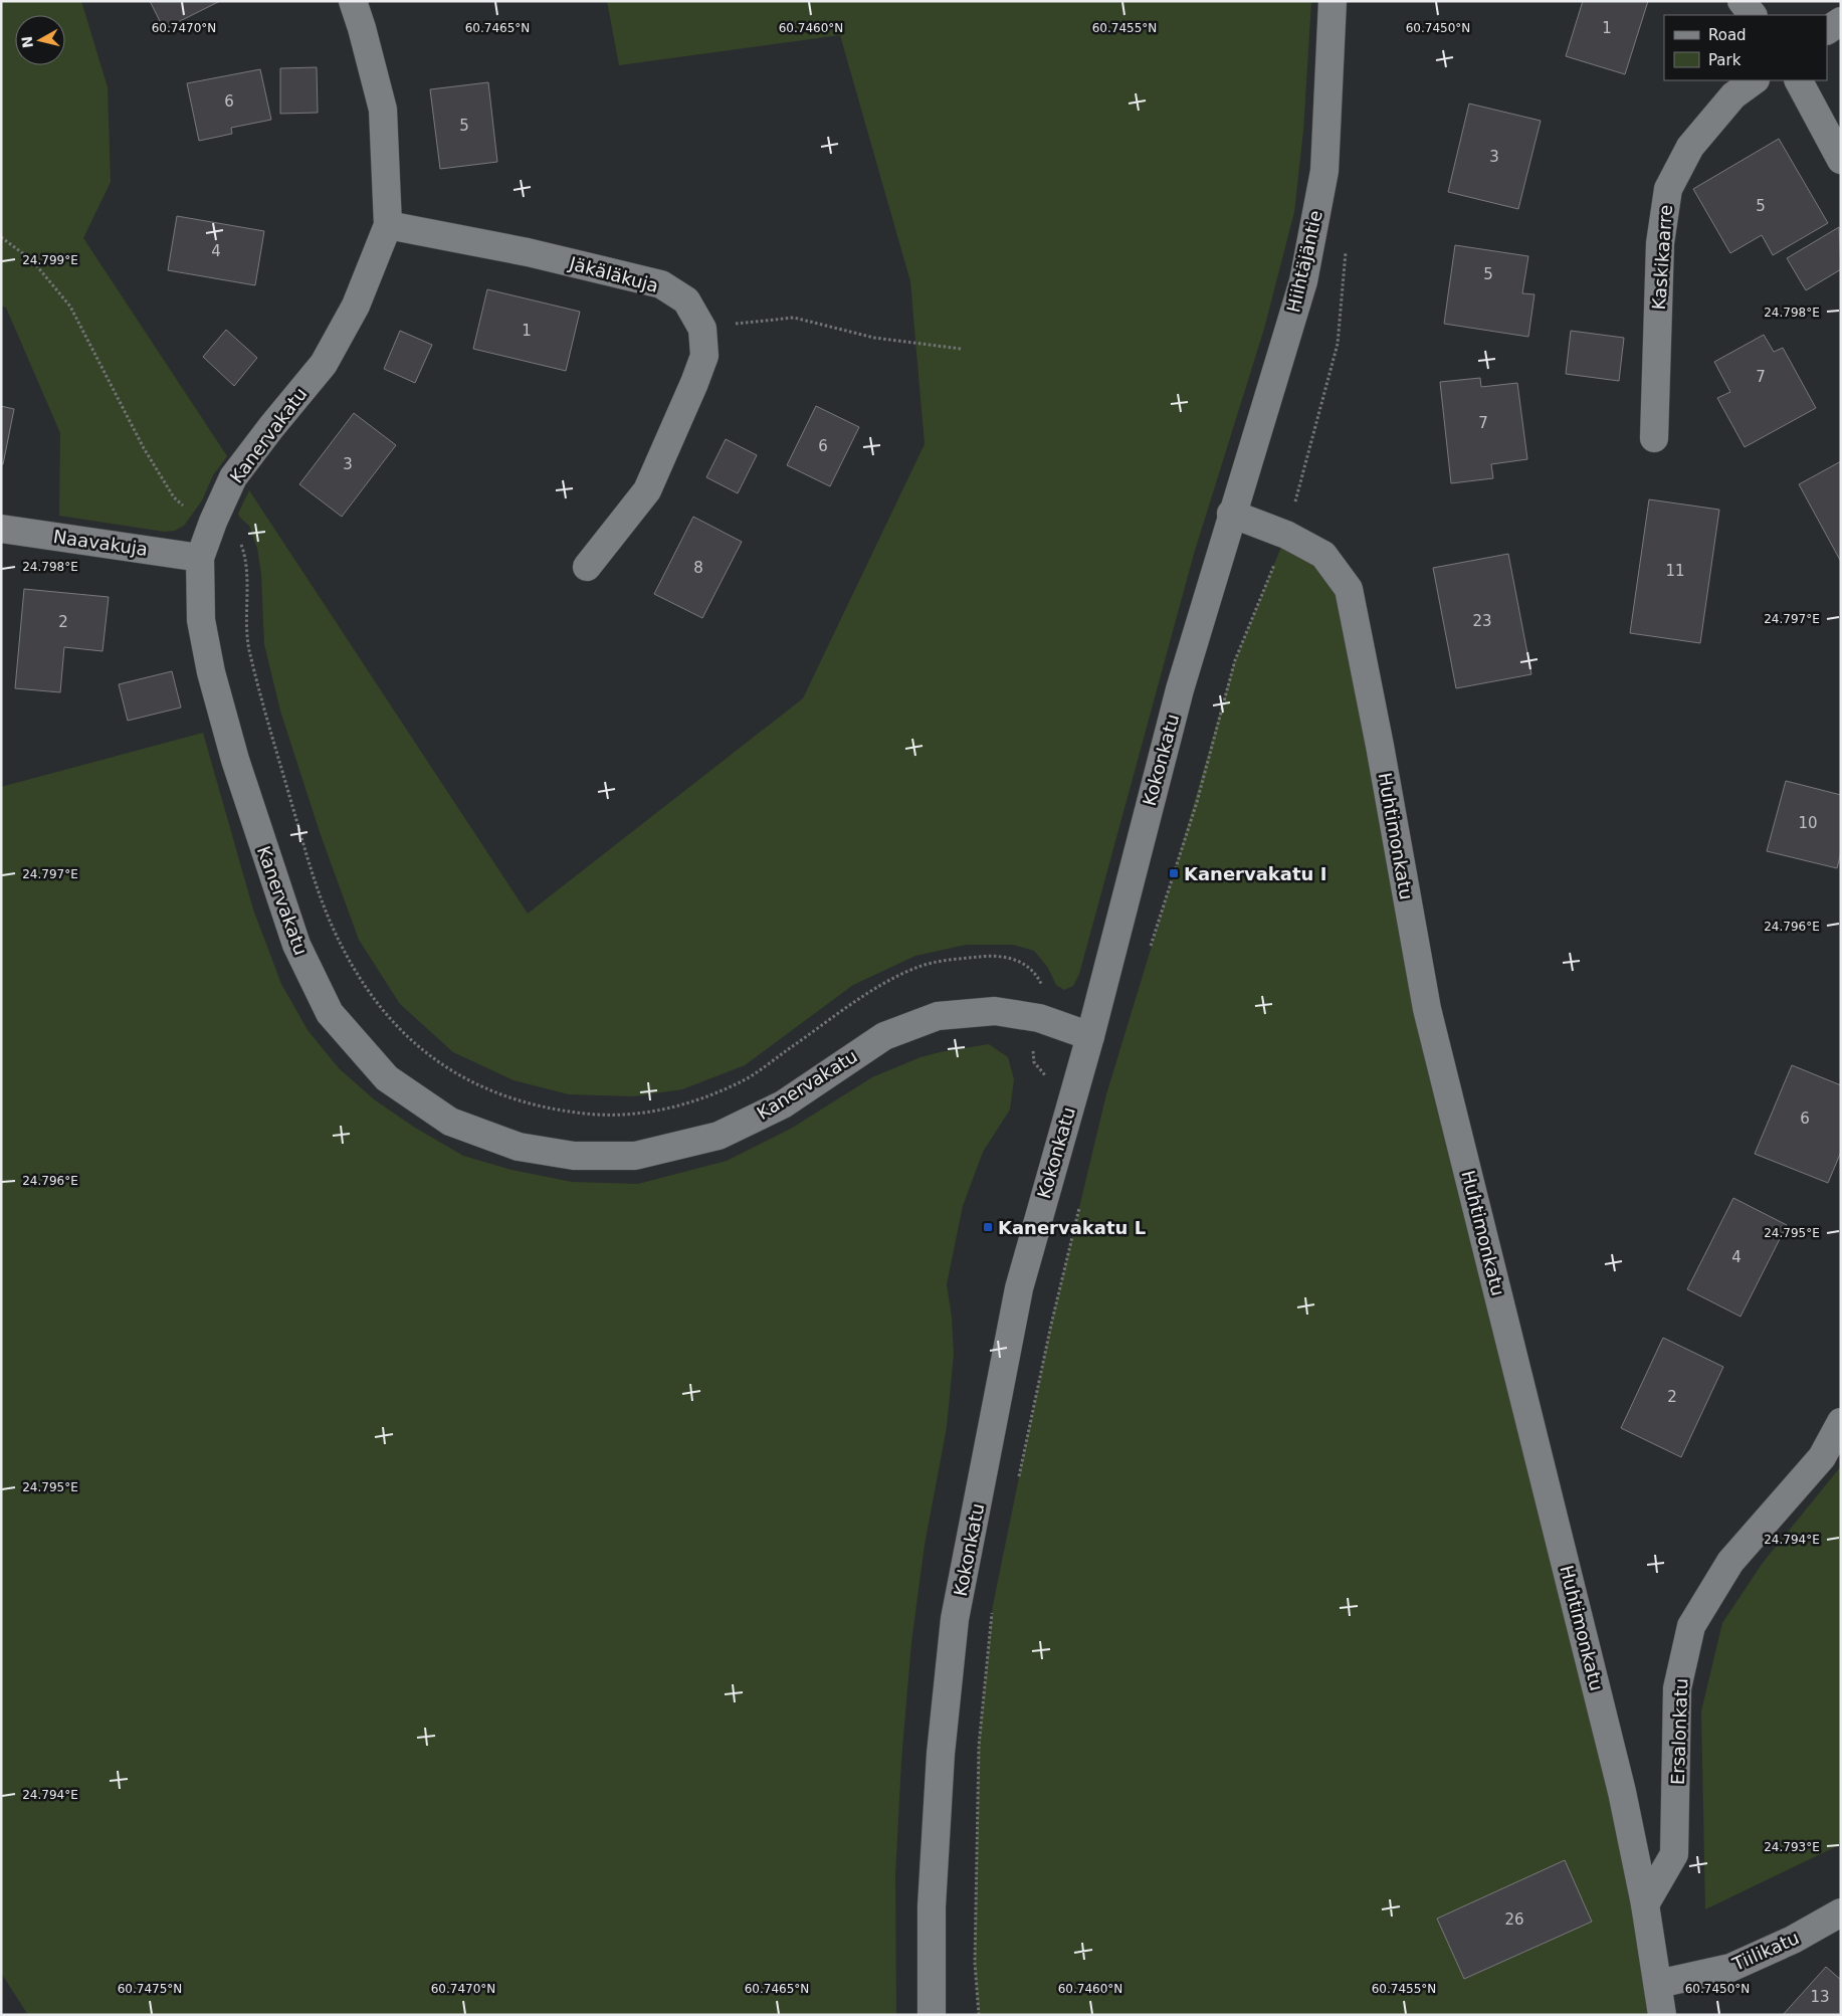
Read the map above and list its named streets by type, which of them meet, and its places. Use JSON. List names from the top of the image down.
{
  "streets": {
    "street": [
      "Kaskikaarre",
      "Hiihtäjäntie",
      "Jäkäläkuja",
      "Kanervakatu",
      "Naavakuja",
      "Kokonkatu",
      "Huhtimonkatu",
      "Ersalonkatu",
      "Tiilikatu"
    ]
  },
  "crossings": [
    ["Hiihtäjäntie", "Kokonkatu"],
    ["Hiihtäjäntie", "Huhtimonkatu"],
    ["Jäkäläkuja", "Kanervakatu"],
    ["Kanervakatu", "Naavakuja"],
    ["Kanervakatu", "Kokonkatu"],
    ["Kokonkatu", "Huhtimonkatu"],
    ["Huhtimonkatu", "Ersalonkatu"],
    ["Huhtimonkatu", "Tiilikatu"]
  ],
  "places": {
    "transit": ["Kanervakatu I", "Kanervakatu L"]
  },
  "house_numbers": [
    "1",
    "6",
    "5",
    "3",
    "5",
    "4",
    "5",
    "1",
    "7",
    "7",
    "6",
    "3",
    "8",
    "11",
    "23",
    "2",
    "10",
    "6",
    "4",
    "2",
    "26",
    "13"
  ],
  "legend": ["Road", "Park"],
  "north": "left",
  "coordinates": [
    "60.7470°N",
    "60.7465°N",
    "60.7460°N",
    "60.7455°N",
    "60.7450°N",
    "24.799°E",
    "24.798°E",
    "24.797°E",
    "24.796°E",
    "24.795°E",
    "24.794°E",
    "24.793°E",
    "60.7475°N"
  ]
}
